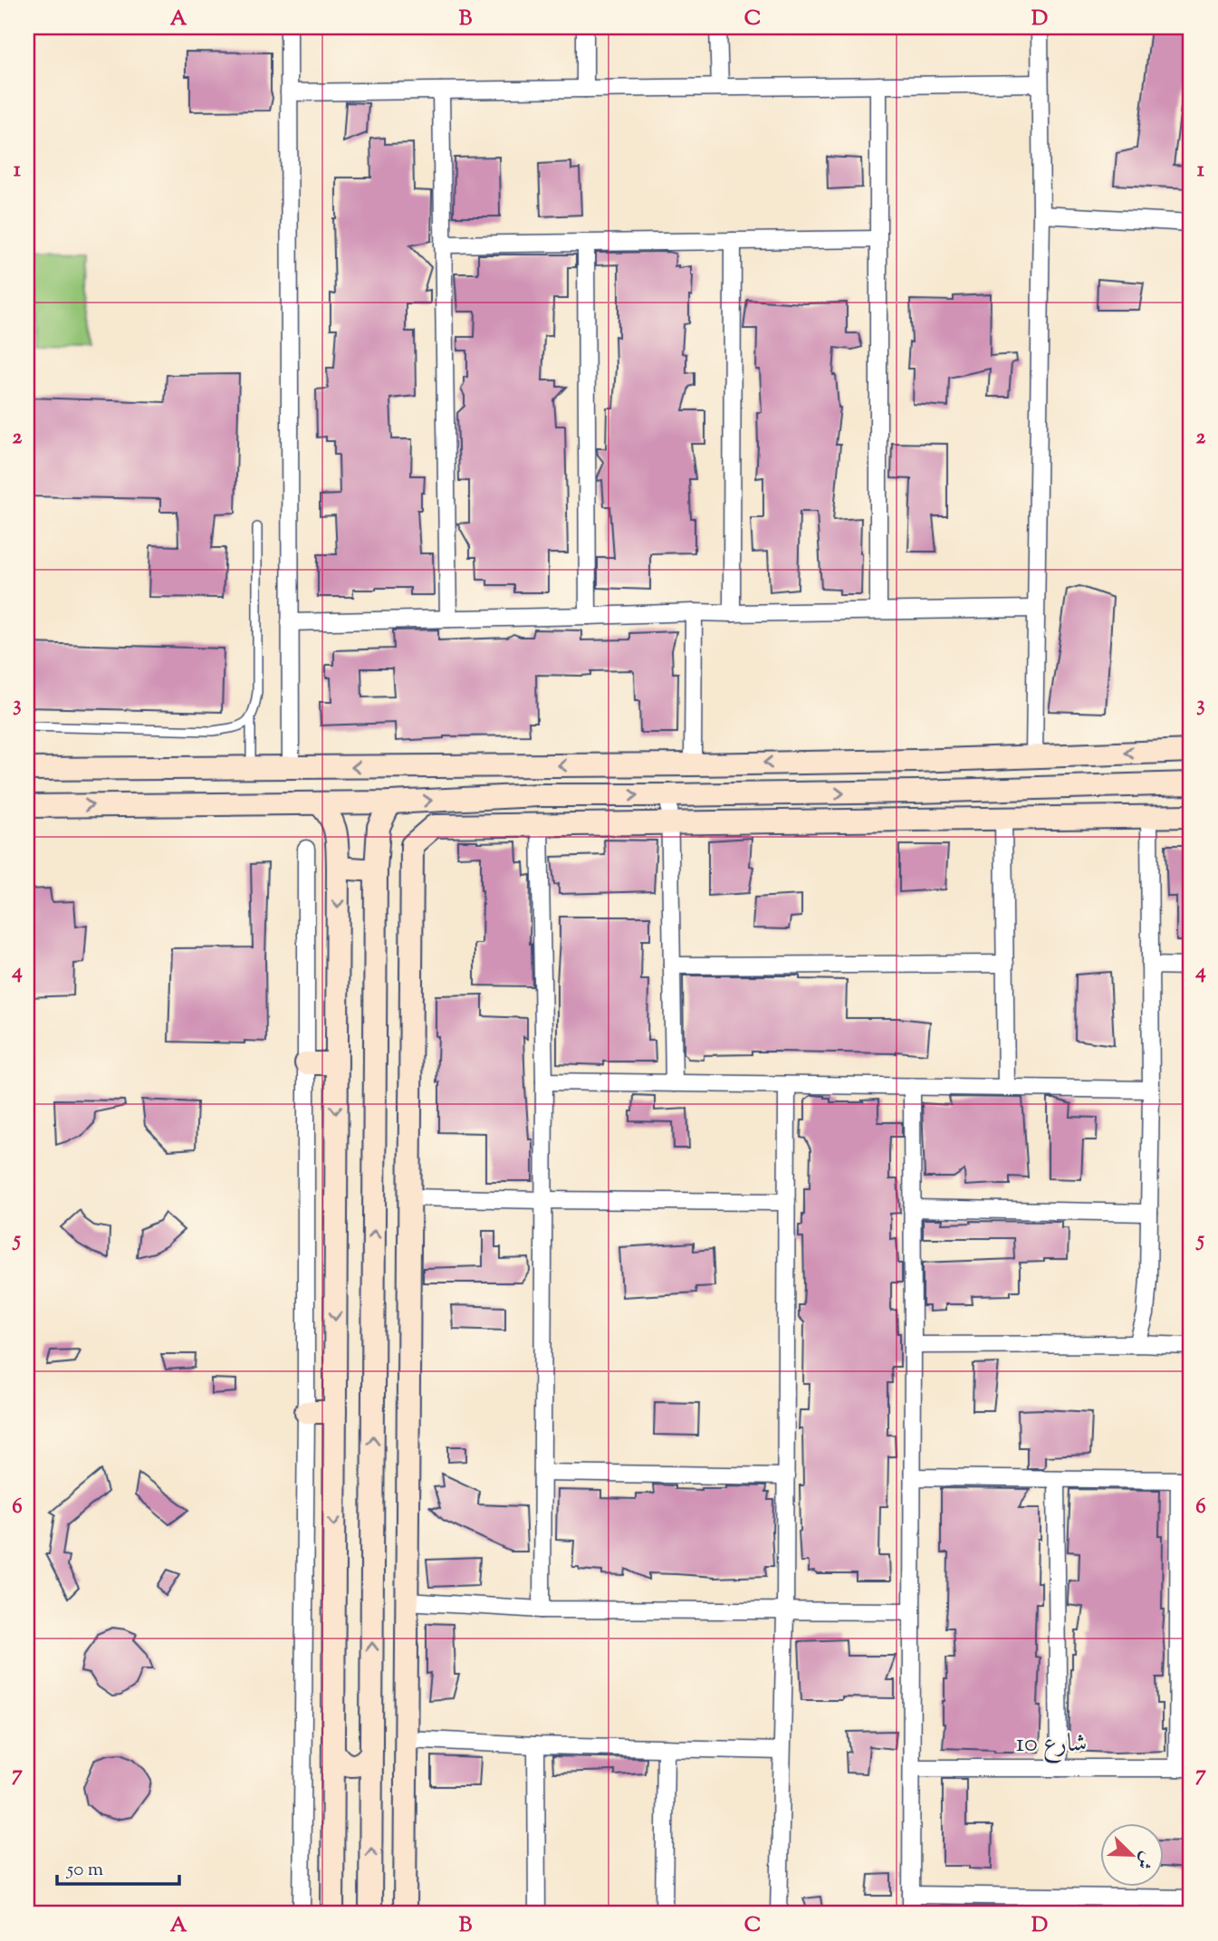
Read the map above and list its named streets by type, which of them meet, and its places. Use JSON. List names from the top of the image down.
{
  "streets": {
    "street": ["شارع 10"]
  },
  "scale_bar": "50 m",
  "north": "bottom right",
  "grid": {
    "columns": [
      "A",
      "B",
      "C",
      "D"
    ],
    "rows": [
      "1",
      "2",
      "3",
      "4",
      "5",
      "6",
      "7"
    ]
  }
}
